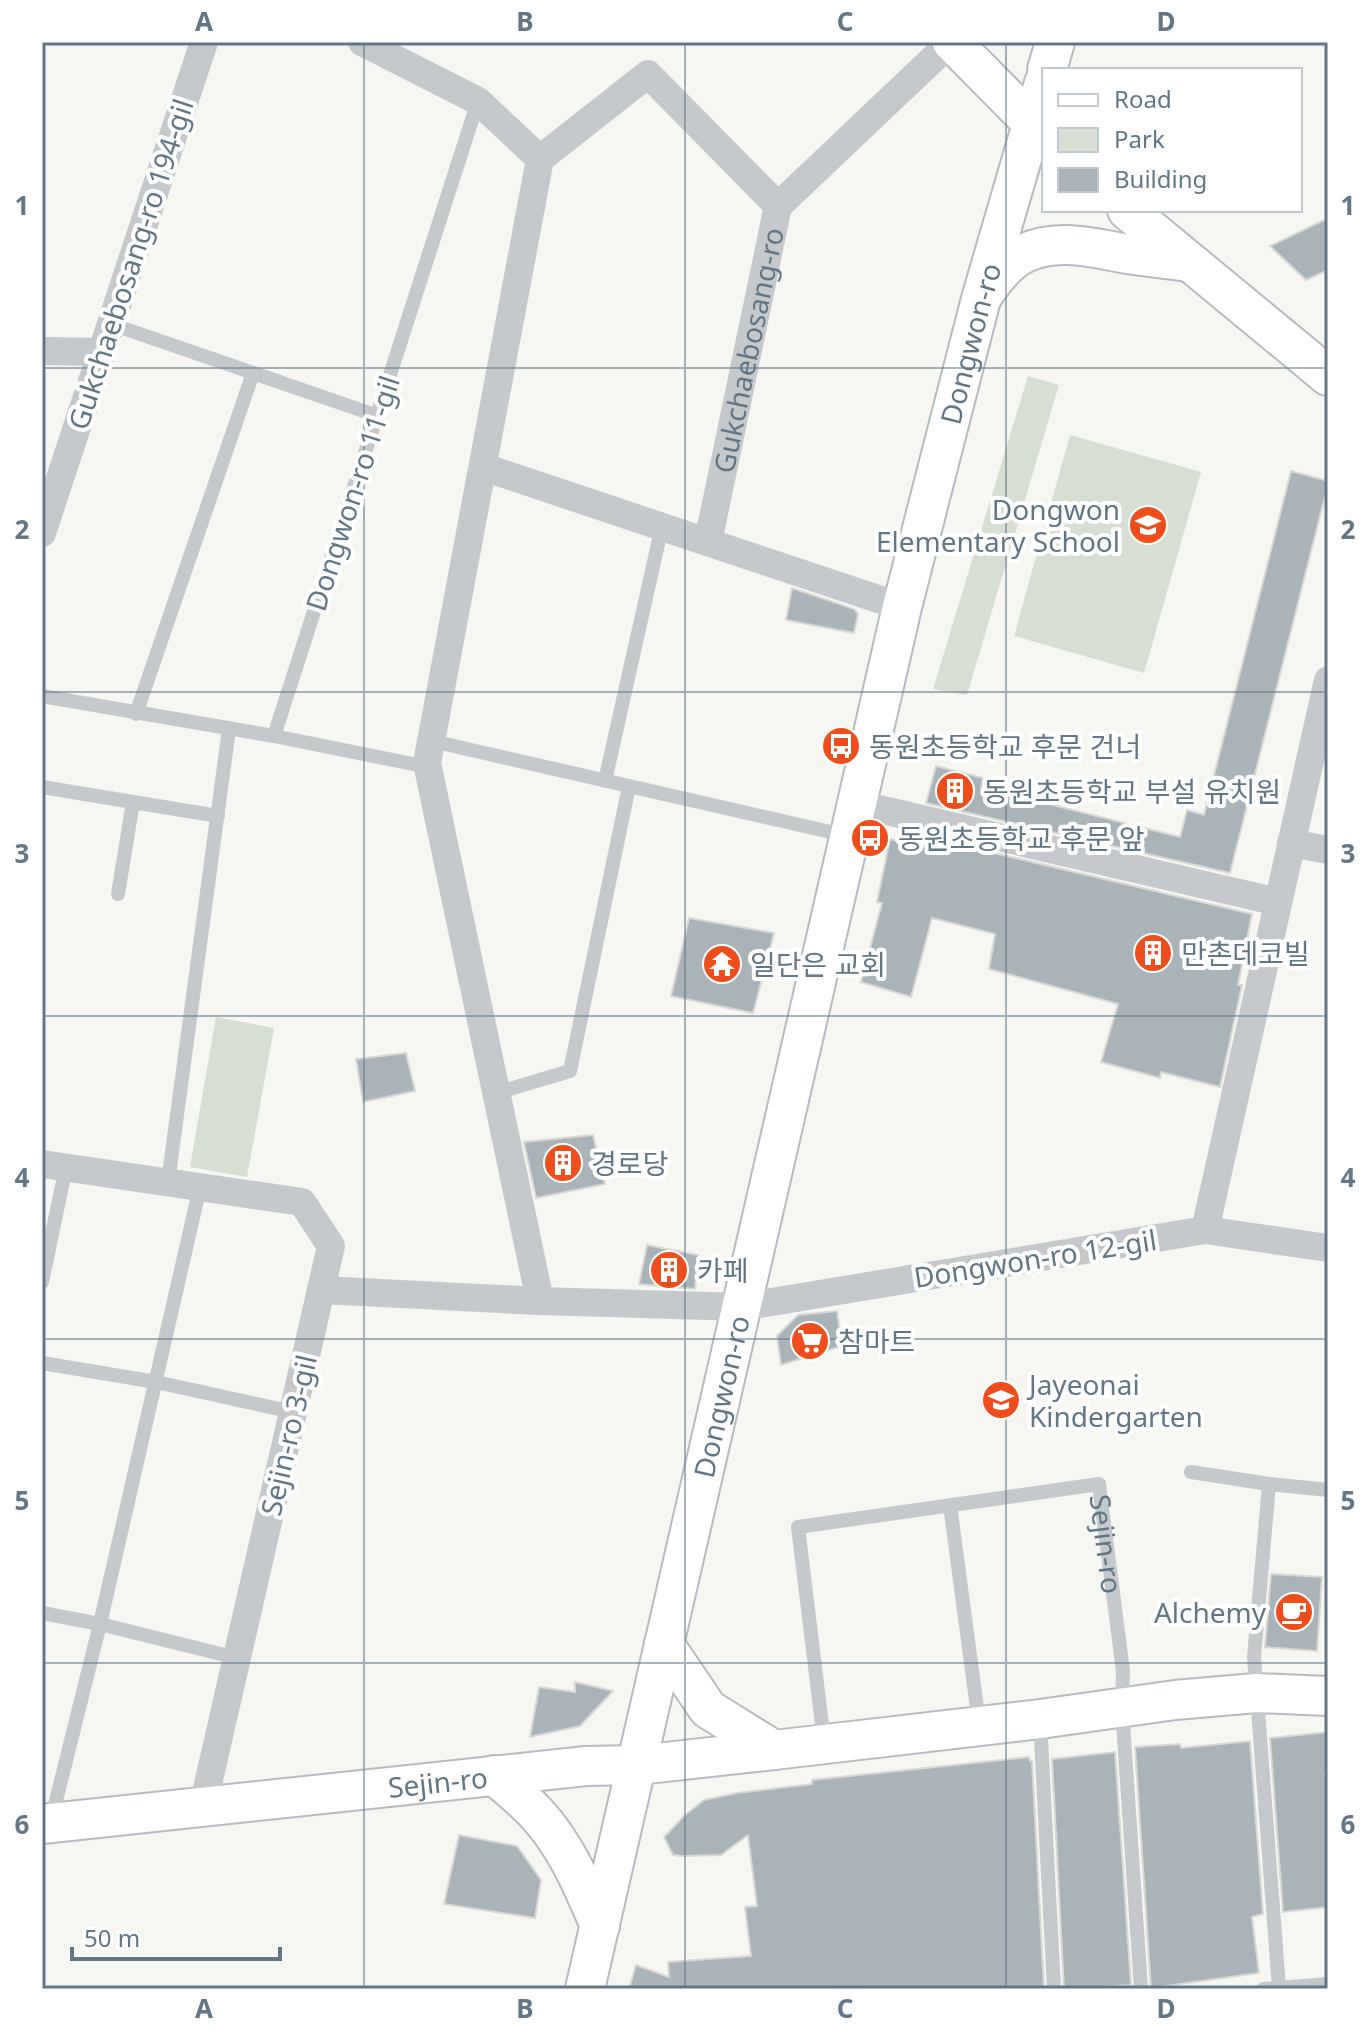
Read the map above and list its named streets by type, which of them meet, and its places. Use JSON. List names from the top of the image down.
{
  "streets": {
    "main road": ["Dongwon-ro", "Gukchaebosang-ro", "Sejin-ro"],
    "street": ["Gukchaebosang-ro 194-gil", "Dongwon-ro 12-gil", "Sejin-ro 3-gil"],
    "lane": ["Dongwon-ro 11-gil"]
  },
  "crossings": [
    ["Dongwon-ro", "Gukchaebosang-ro"],
    ["Dongwon-ro", "Dongwon-ro 12-gil"],
    ["Dongwon-ro", "Sejin-ro"],
    ["Sejin-ro 3-gil", "Sejin-ro"]
  ],
  "places": {
    "school or university": ["Dongwon Elementary School", "Jayeonai Kindergarten"],
    "bus stop": ["동원초등학교 후문 건너", "동원초등학교 후문 앞"],
    "building": [
      "동원초등학교 부설 유치원",
      "만촌데코빌",
      "경로당",
      "카페"
    ],
    "temple": ["일단은 교회"],
    "supermarket": ["참마트"],
    "cafe": ["Alchemy"]
  },
  "legend": ["Road", "Park", "Building"],
  "scale_bar": "50 m",
  "grid": {
    "columns": [
      "A",
      "B",
      "C",
      "D"
    ],
    "rows": [
      "1",
      "2",
      "3",
      "4",
      "5",
      "6"
    ]
  }
}
